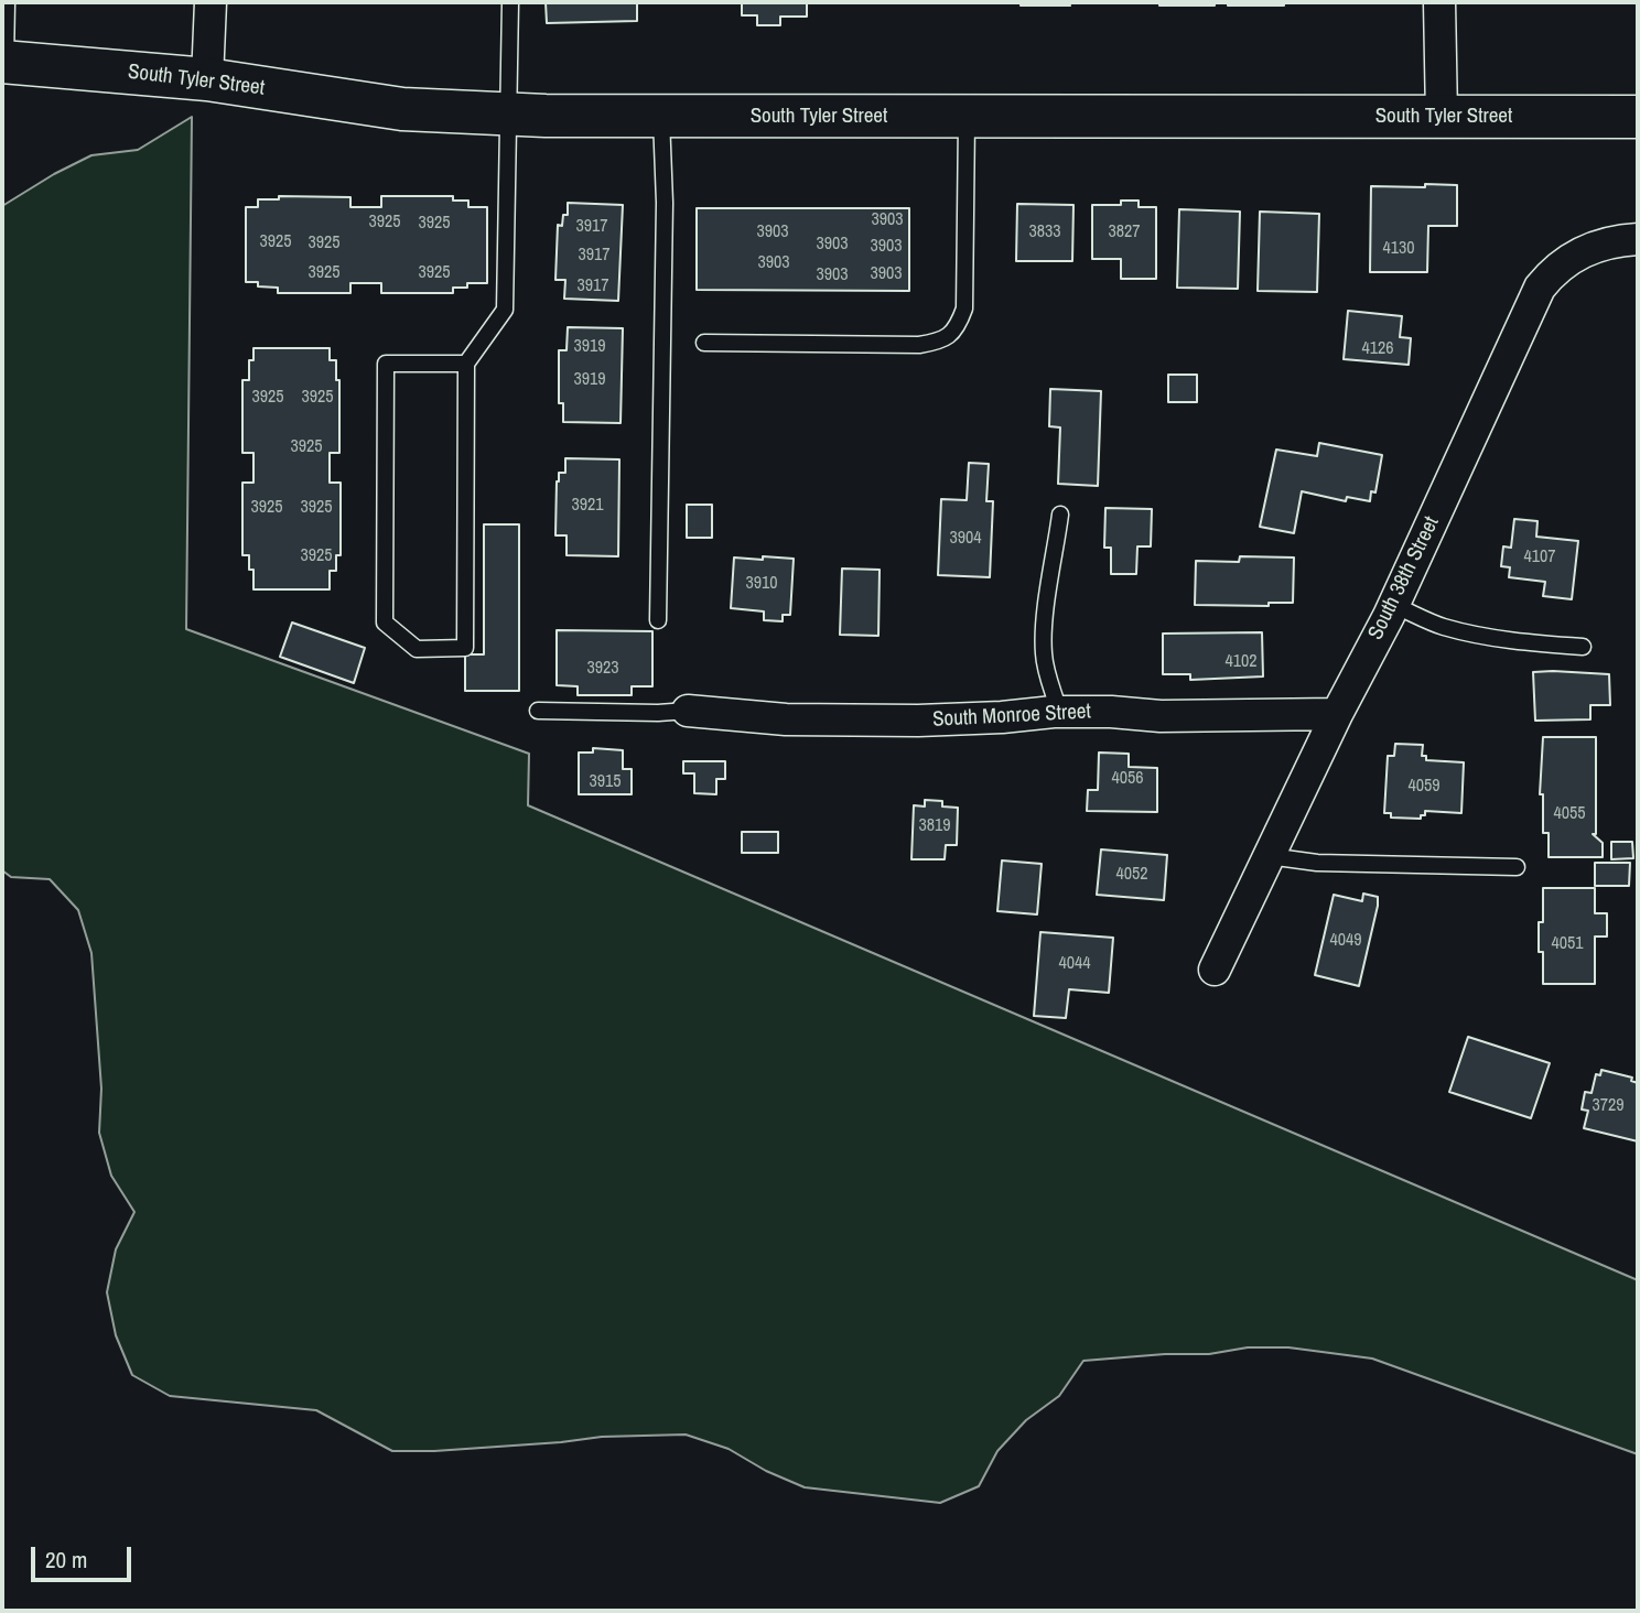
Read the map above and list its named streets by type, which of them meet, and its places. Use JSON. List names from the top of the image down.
{
  "streets": {
    "main road": ["South Tyler Street"],
    "street": ["South 38th Street", "South Monroe Street"]
  },
  "crossings": [
    ["South 38th Street", "South Monroe Street"]
  ],
  "house_numbers": [
    "3903",
    "3925",
    "3925",
    "3917",
    "3903",
    "3833",
    "3827",
    "3925",
    "3925",
    "3903",
    "3903",
    "4130",
    "3917",
    "3903",
    "3925",
    "3925",
    "3903",
    "3903",
    "3917",
    "3919",
    "4126",
    "3919",
    "3925",
    "3925",
    "3925",
    "3921",
    "3925",
    "3925",
    "3904",
    "3925",
    "4107",
    "3910",
    "4102",
    "3923",
    "4056",
    "3915",
    "4059",
    "4055",
    "3819",
    "4052",
    "4049",
    "4051",
    "4044",
    "3729"
  ],
  "scale_bar": "20 m"
}
